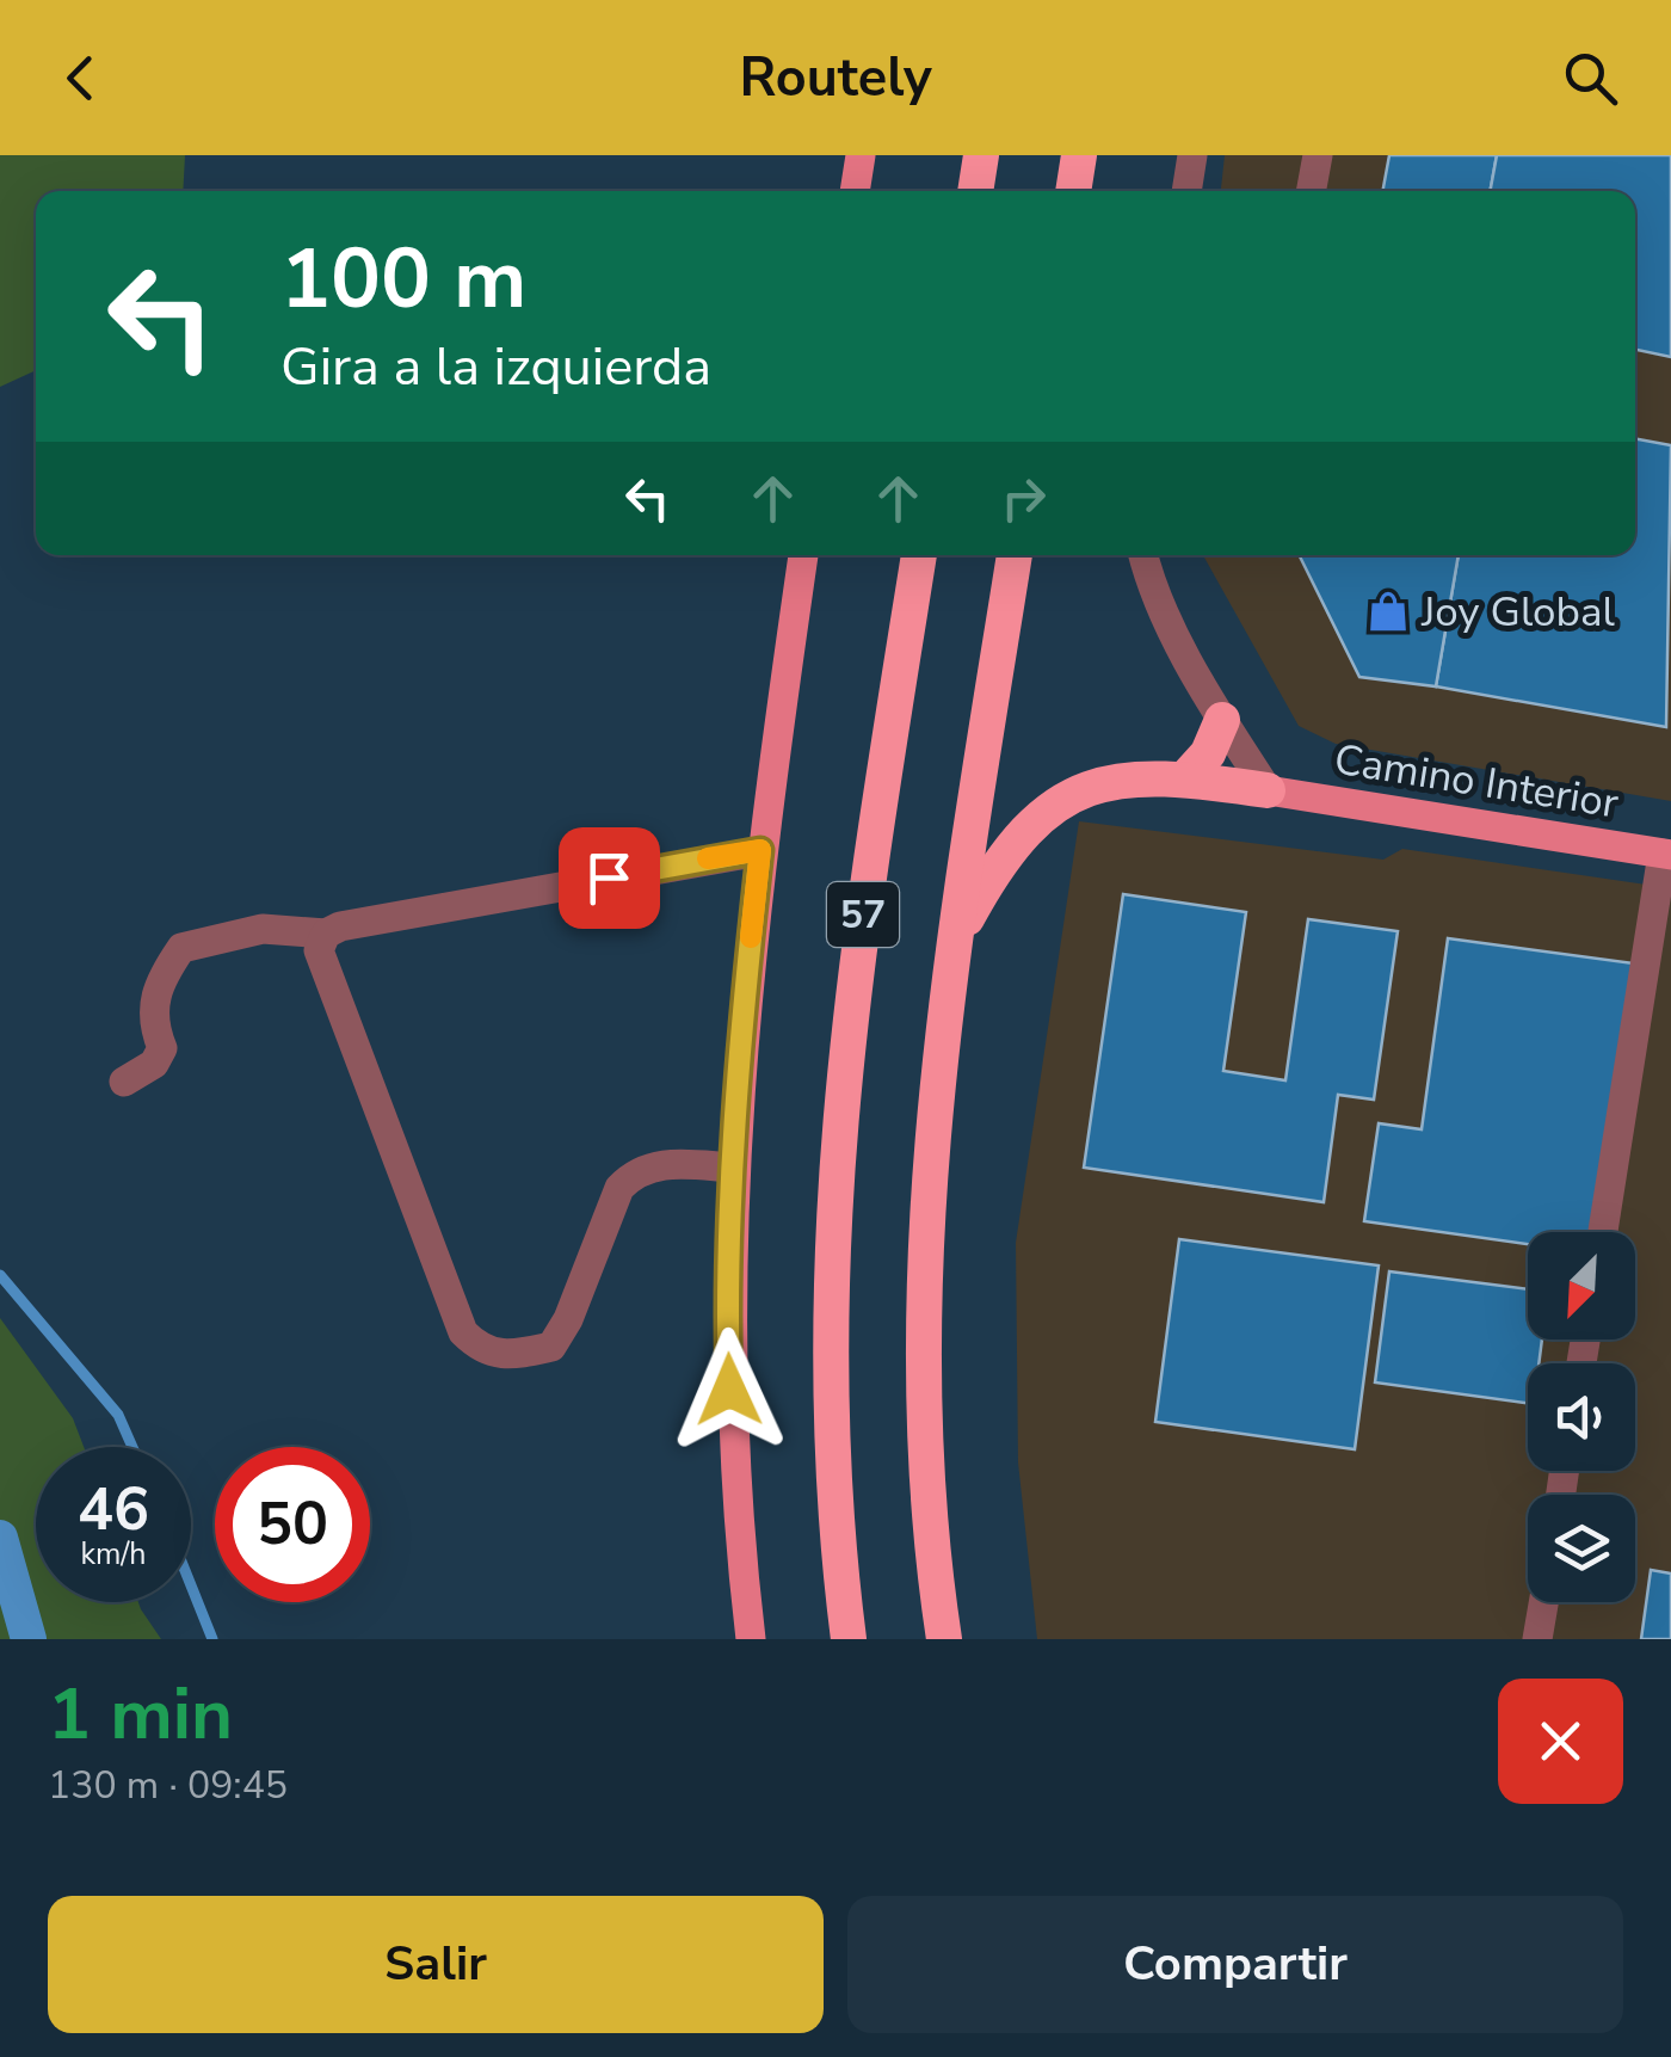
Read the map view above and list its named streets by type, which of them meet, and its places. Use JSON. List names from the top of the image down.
{
  "streets": {
    "highway": ["57"],
    "main road": ["Camino Interior"]
  },
  "places": {
    "shop": ["Joy Global"]
  },
  "north": "bottom left",
  "page": {
    "header": "Routely",
    "turn": ["100 m", "Gira a la izquierda"],
    "speed": "46 km/h",
    "limit": "50",
    "heading": ["1 min", "130 m · 09:45"],
    "buttons": ["Salir", "Compartir"]
  }
}
